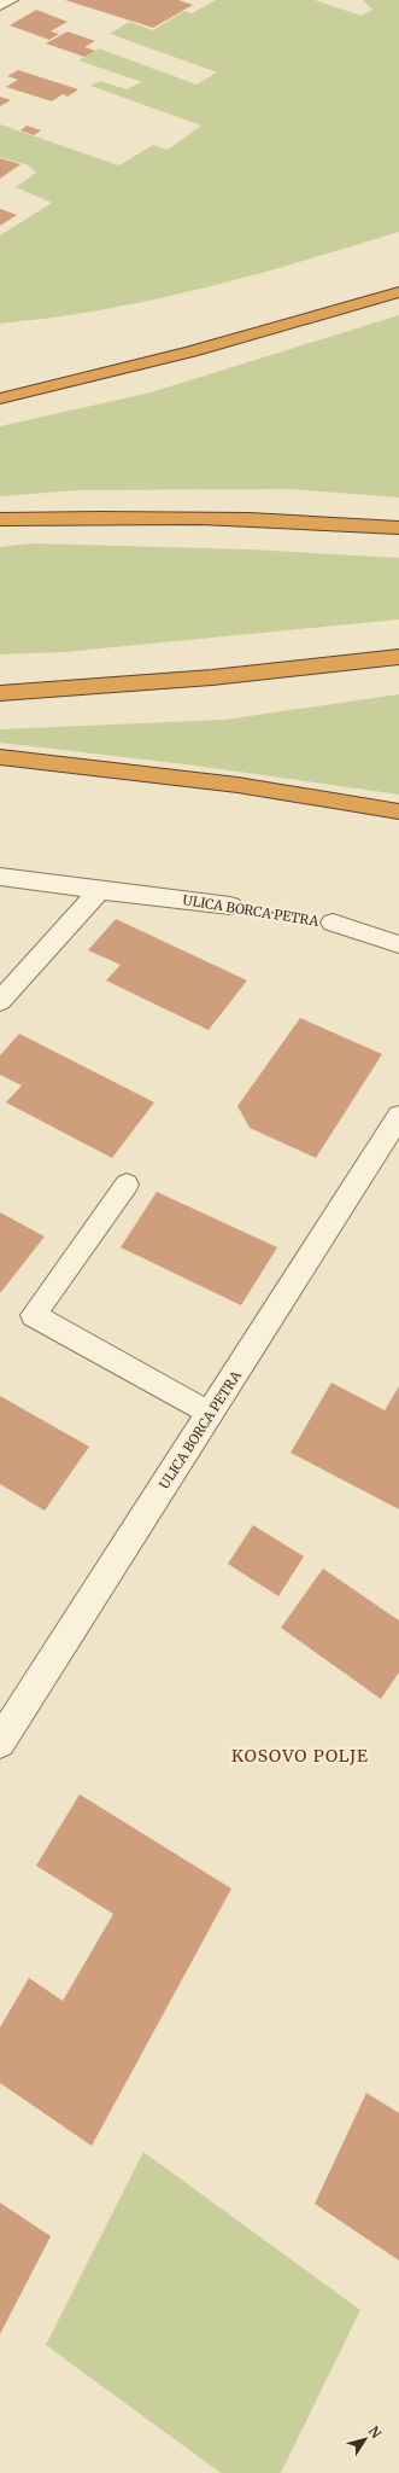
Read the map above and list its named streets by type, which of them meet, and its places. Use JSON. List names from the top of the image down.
{
  "streets": {
    "street": ["ULICA BORCA PETRA"]
  },
  "districts": ["KOSOVO POLJE"],
  "north": "top right"
}
